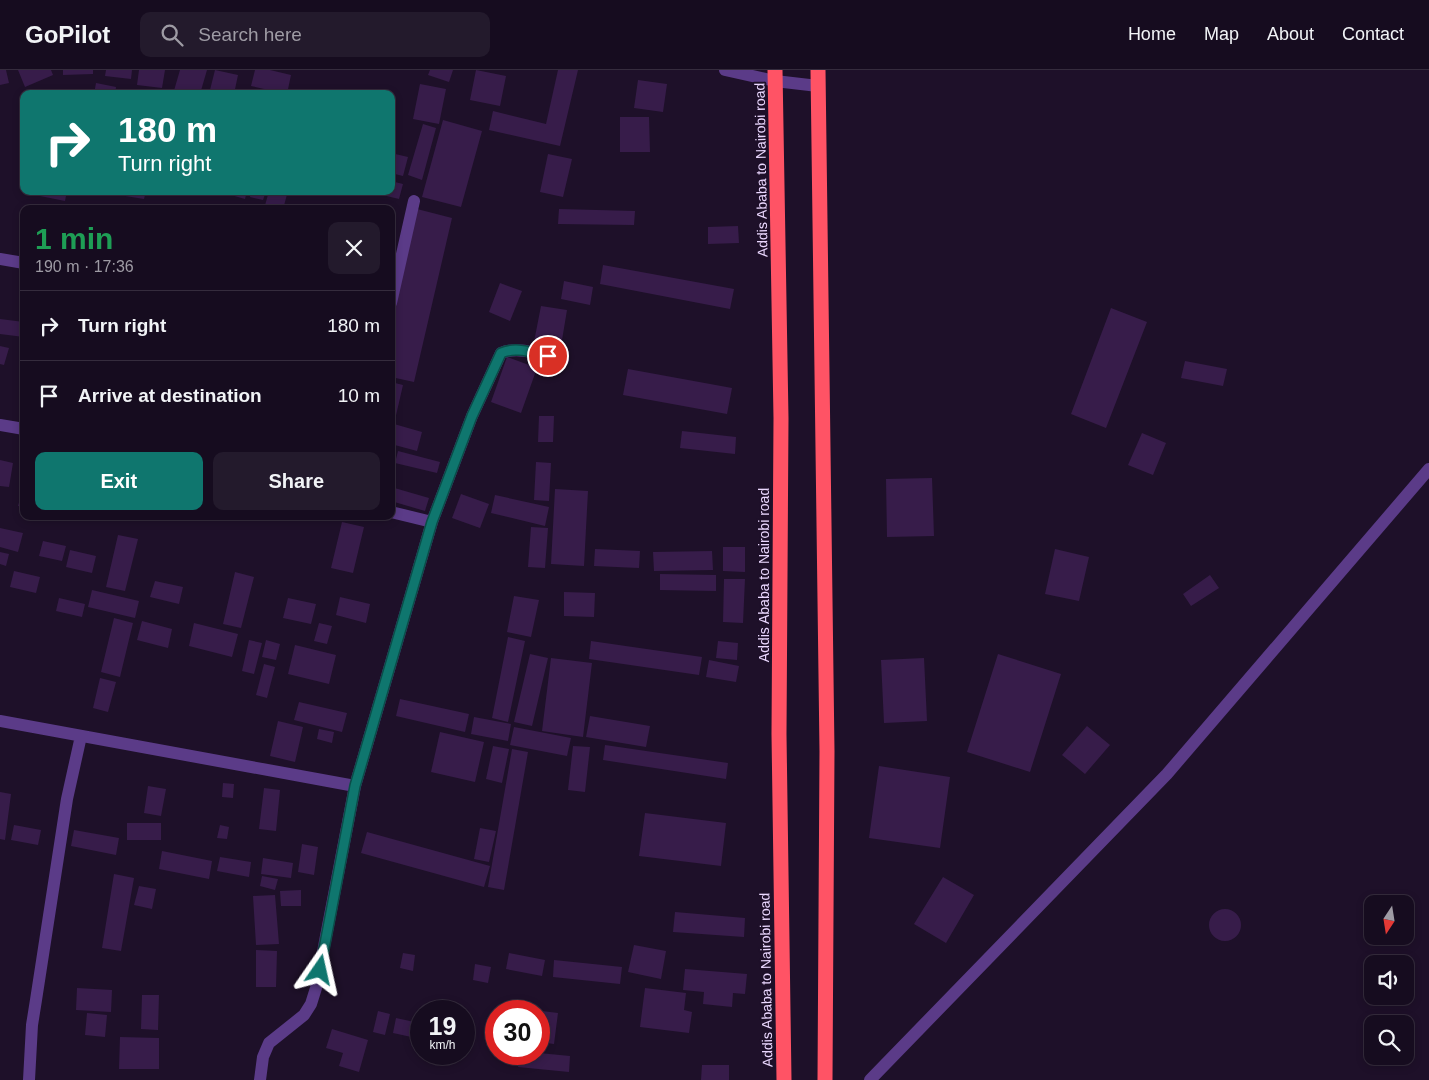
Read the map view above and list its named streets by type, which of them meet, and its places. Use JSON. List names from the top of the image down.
{
  "streets": {
    "highway": ["Addis Ababa to Nairobi road"]
  },
  "north": "bottom",
  "page": {
    "header": "GoPilot",
    "search": "Search here",
    "nav": [
      "Home",
      "Map",
      "About",
      "Contact"
    ],
    "turn": ["180 m", "Turn right"],
    "heading": ["1 min", "190 m · 17:36"],
    "list": [
      {
        "name": "Turn right",
        "value": "180 m"
      },
      {
        "name": "Arrive at destination",
        "value": "10 m"
      }
    ],
    "buttons": ["Exit", "Share"],
    "speed": "19 km/h",
    "limit": "30"
  }
}
